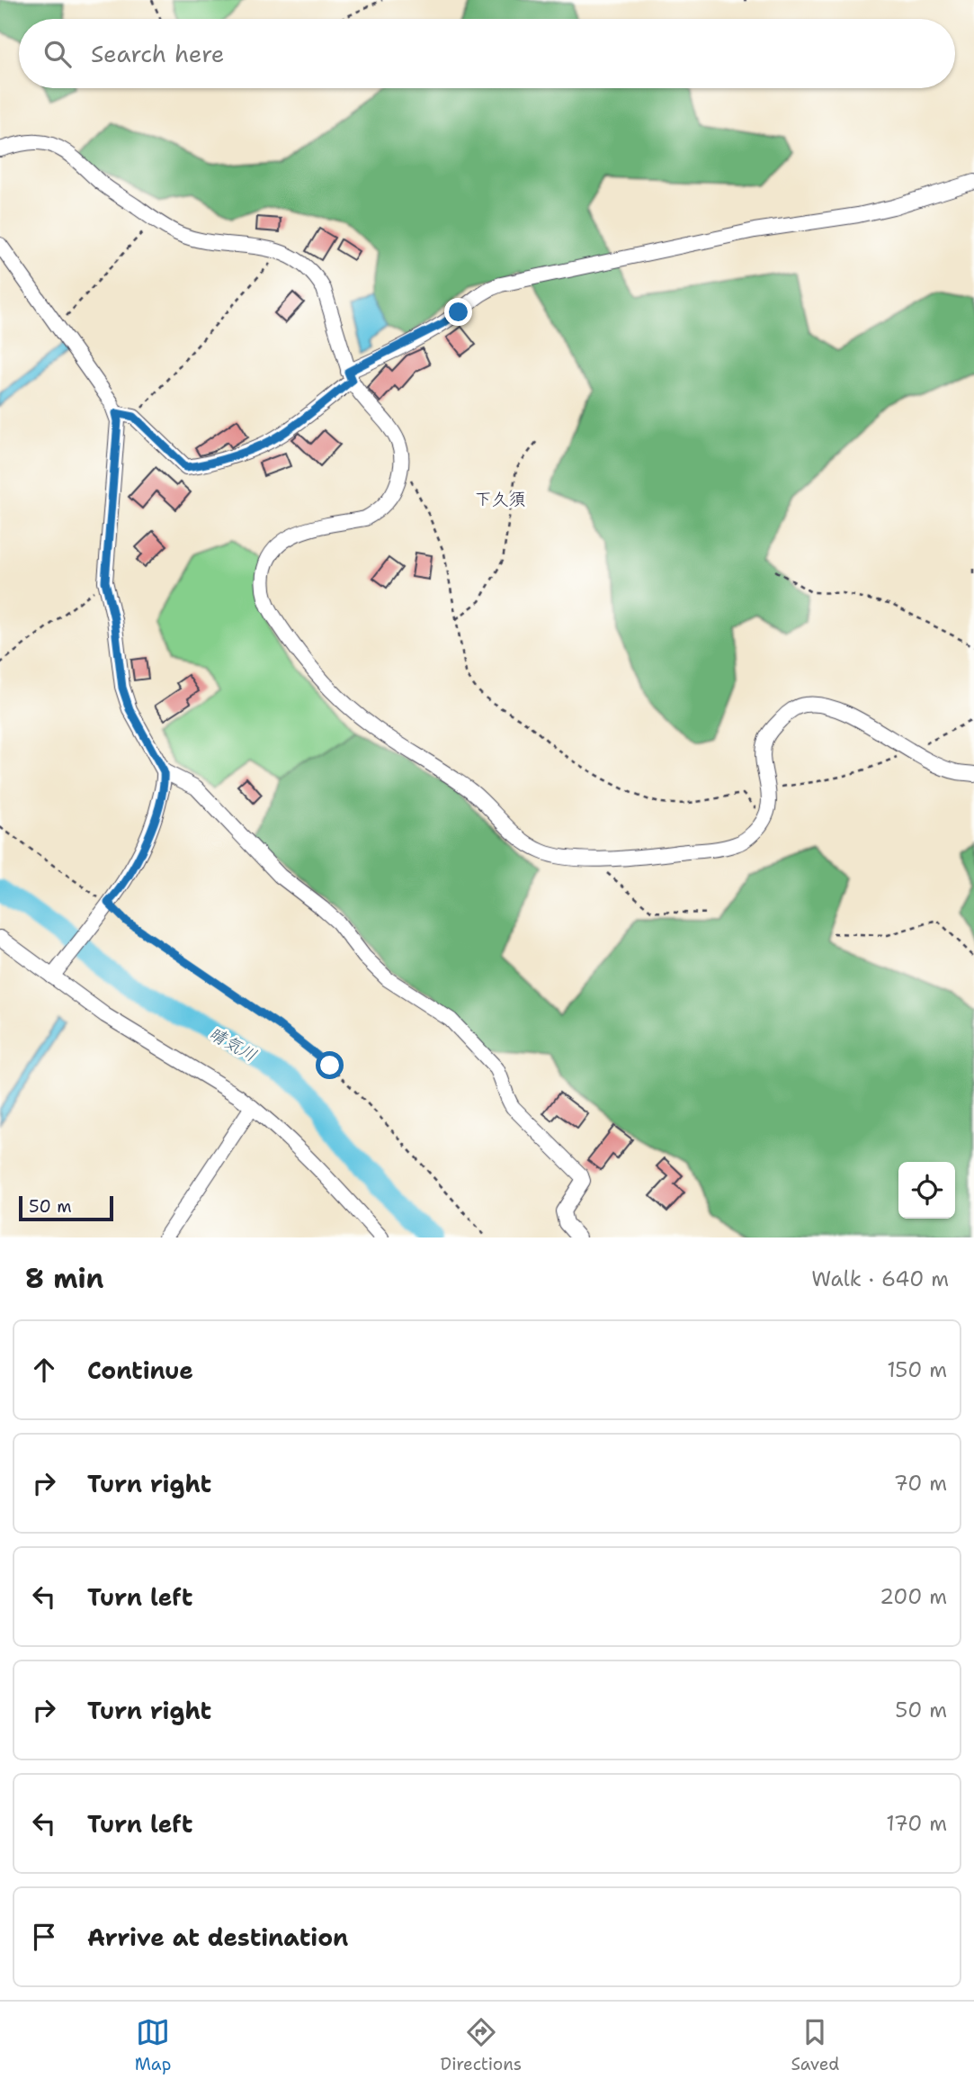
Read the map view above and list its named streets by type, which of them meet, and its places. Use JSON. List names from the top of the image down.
{
  "districts": ["下久須"],
  "water": ["晴気川"],
  "scale_bar": "50 m",
  "page": {
    "search": "Search here",
    "scale": "50 m",
    "heading": ["8 min", "Walk · 640 m"],
    "list": [
      ["Continue", "150 m"],
      ["Turn right", "70 m"],
      ["Turn left", "200 m"],
      ["Turn right", "50 m"],
      ["Turn left", "170 m"],
      "Arrive at destination"
    ],
    "nav": ["Map", "Directions", "Saved"]
  }
}
